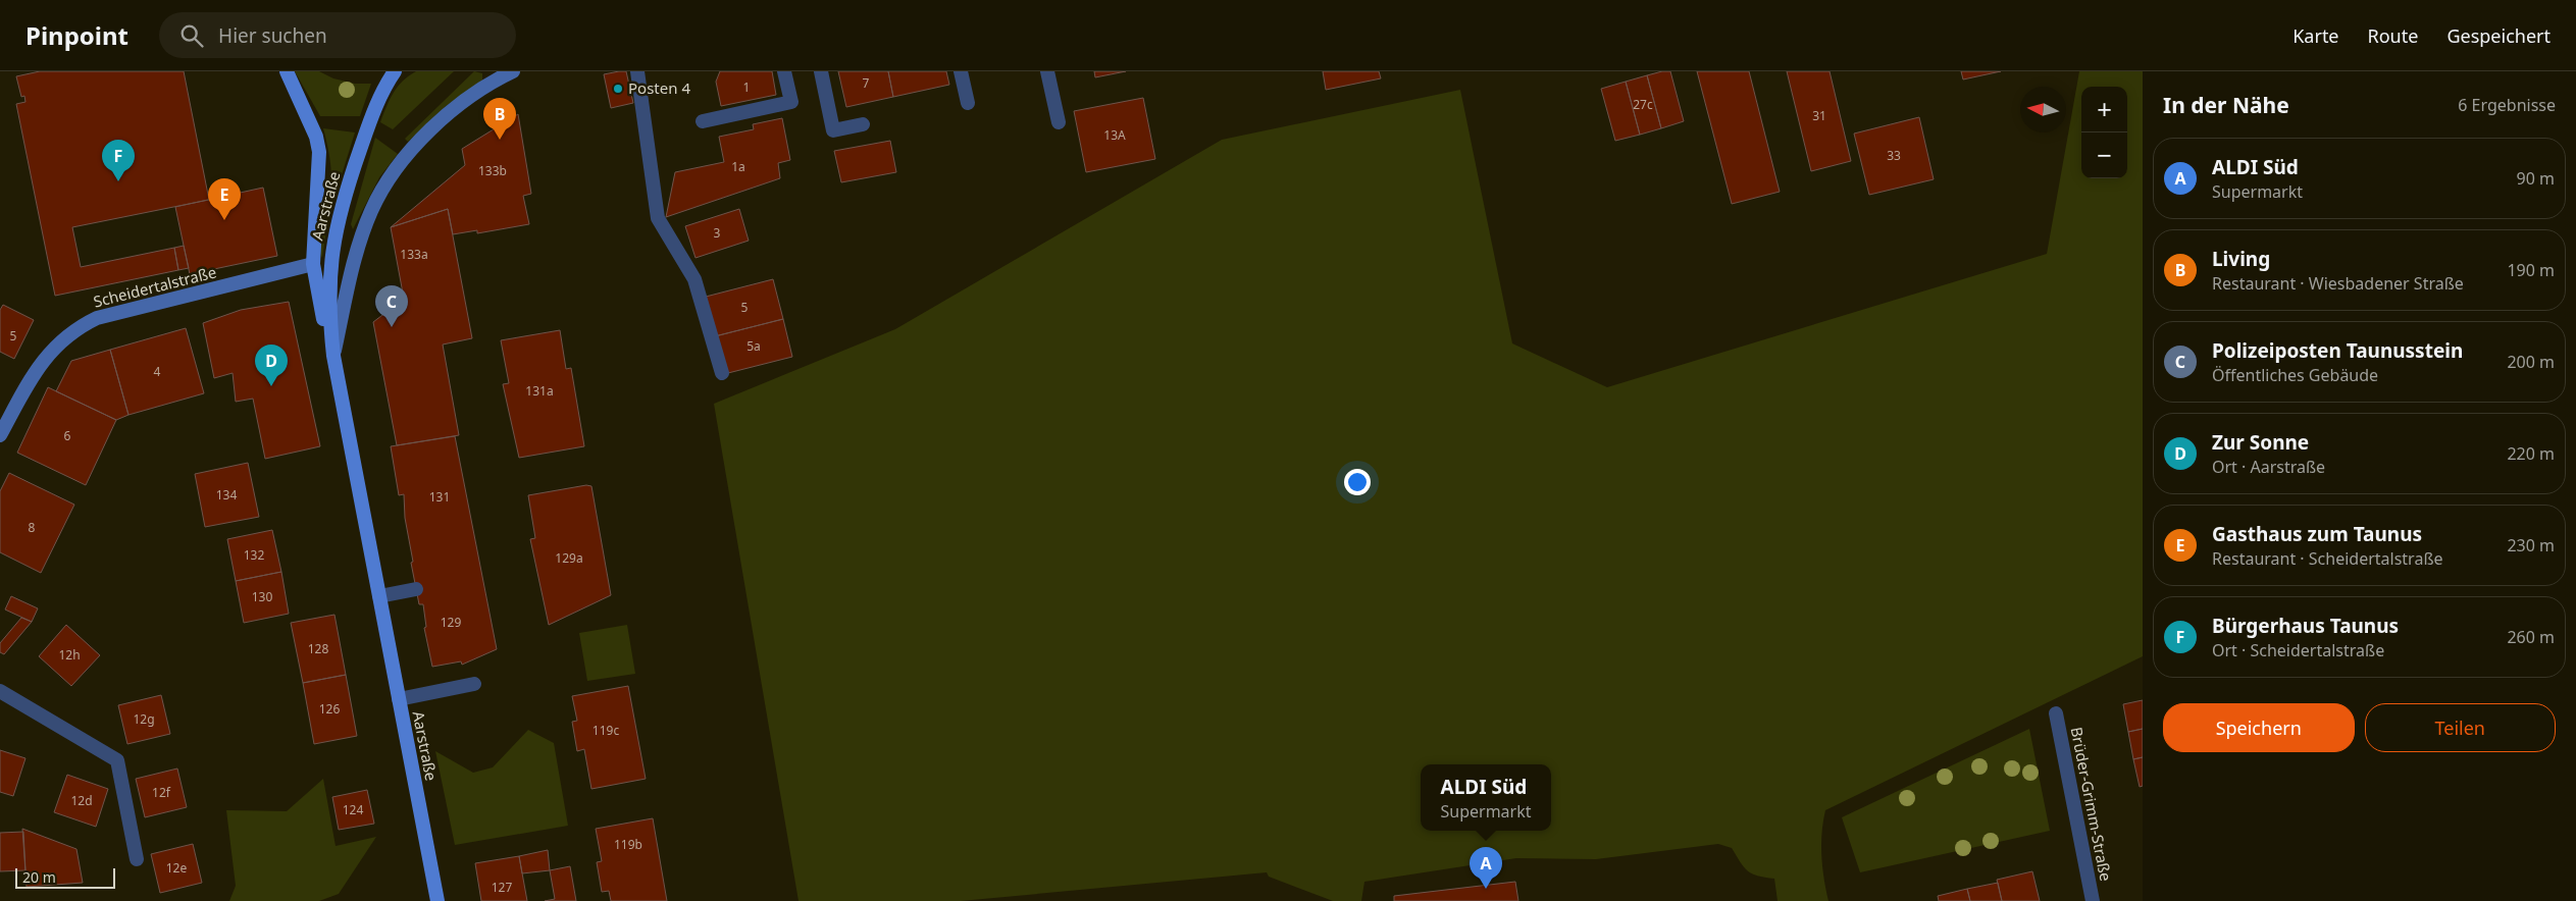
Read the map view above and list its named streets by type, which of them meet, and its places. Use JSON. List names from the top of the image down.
{
  "streets": {
    "main road": ["Aarstraße", "Scheidertalstraße"],
    "street": ["Brüder-Grimm-Straße"]
  },
  "crossings": [
    ["Aarstraße", "Scheidertalstraße"]
  ],
  "places": ["Posten 4"],
  "house_numbers": [
    "7",
    "1",
    "27c",
    "31",
    "13A",
    "33",
    "1a",
    "133b",
    "3",
    "133a",
    "5",
    "5",
    "5a",
    "4",
    "131a",
    "6",
    "134",
    "131",
    "8",
    "132",
    "129a",
    "130",
    "129",
    "128",
    "12h",
    "126",
    "12g",
    "119c",
    "12f",
    "12d",
    "124",
    "119b",
    "12e",
    "127"
  ],
  "scale_bar": "20 m",
  "north": "left",
  "page": {
    "header": "Pinpoint",
    "search": "Hier suchen",
    "nav": ["Karte", "Route", "Gespeichert"],
    "heading": ["In der Nähe", "6 Ergebnisse"],
    "map_buttons": ["+", "−"],
    "pins": [
      "B",
      "F",
      "E",
      "C",
      "D",
      "A"
    ],
    "list": [
      {
        "mark": "A",
        "name": "ALDI Süd",
        "note": "Supermarkt",
        "value": "90 m"
      },
      {
        "mark": "B",
        "name": "Living",
        "note": "Restaurant · Wiesbadener Straße",
        "value": "190 m"
      },
      {
        "mark": "C",
        "name": "Polizeiposten Taunusstein",
        "note": "Öffentliches Gebäude",
        "value": "200 m"
      },
      {
        "mark": "D",
        "name": "Zur Sonne",
        "note": "Ort · Aarstraße",
        "value": "220 m"
      },
      {
        "mark": "E",
        "name": "Gasthaus zum Taunus",
        "note": "Restaurant · Scheidertalstraße",
        "value": "230 m"
      },
      {
        "mark": "F",
        "name": "Bürgerhaus Taunus",
        "note": "Ort · Scheidertalstraße",
        "value": "260 m"
      }
    ],
    "buttons": ["Speichern", "Teilen"],
    "popup": ["ALDI Süd", "Supermarkt"],
    "scale": "20 m"
  }
}
